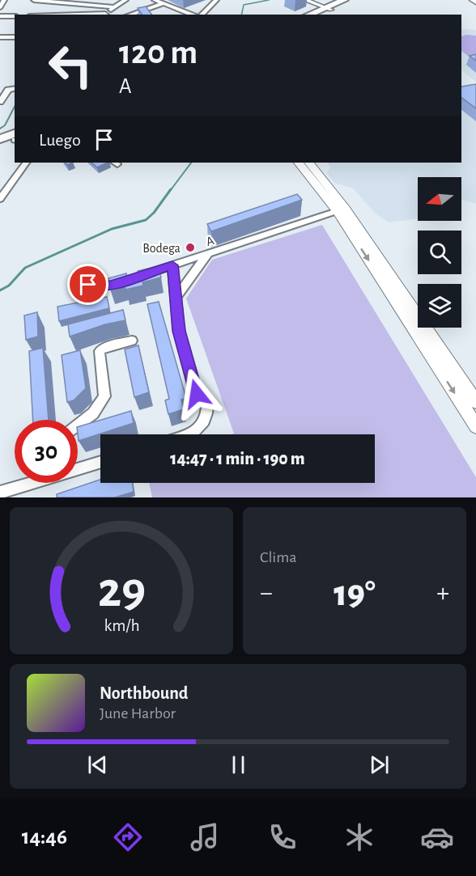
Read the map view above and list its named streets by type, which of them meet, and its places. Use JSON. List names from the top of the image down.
{
  "streets": {
    "street": ["A"]
  },
  "places": ["Bodega"],
  "north": "left",
  "page": {
    "turn": ["120 m", "A"],
    "then": "Luego",
    "limit": "30",
    "trip": "14:47 · 1 min · 190 m",
    "tile": "Clima",
    "heat": ["−", "19°", "+"],
    "song": ["Northbound", "June Harbor"],
    "tabs": "14:46",
    "gauge": ["29", "km/h"]
  }
}
